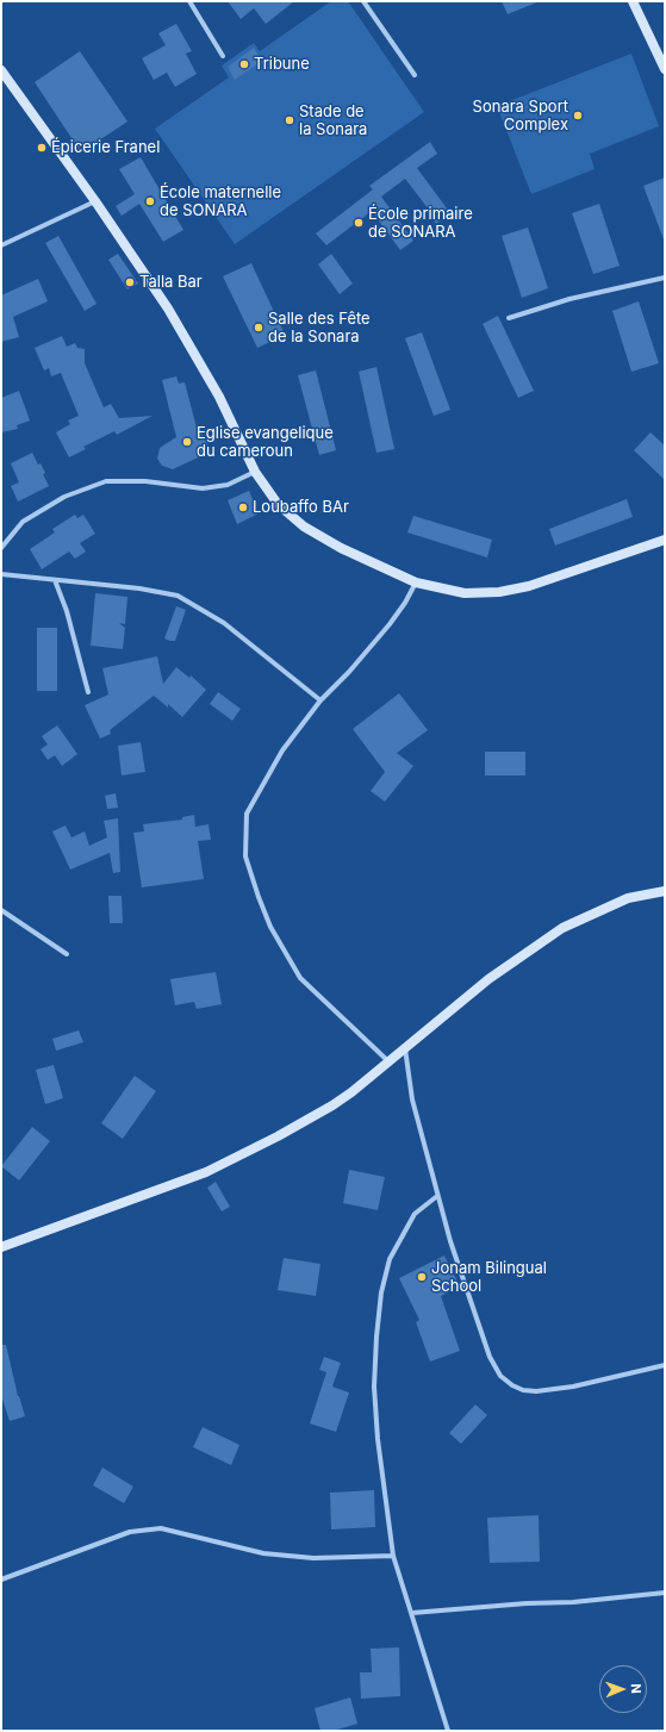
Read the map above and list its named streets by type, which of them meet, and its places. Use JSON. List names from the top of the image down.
{
  "places": [
    "Tribune",
    "Sonara Sport Complex",
    "Stade de la Sonara",
    "Épicerie Franel",
    "École maternelle de SONARA",
    "École primaire de SONARA",
    "Talla Bar",
    "Salle des Fête de la Sonara",
    "Eglise evangelique du cameroun",
    "Loubaffo BAr",
    "Jonam Bilingual School"
  ],
  "north": "right"
}
